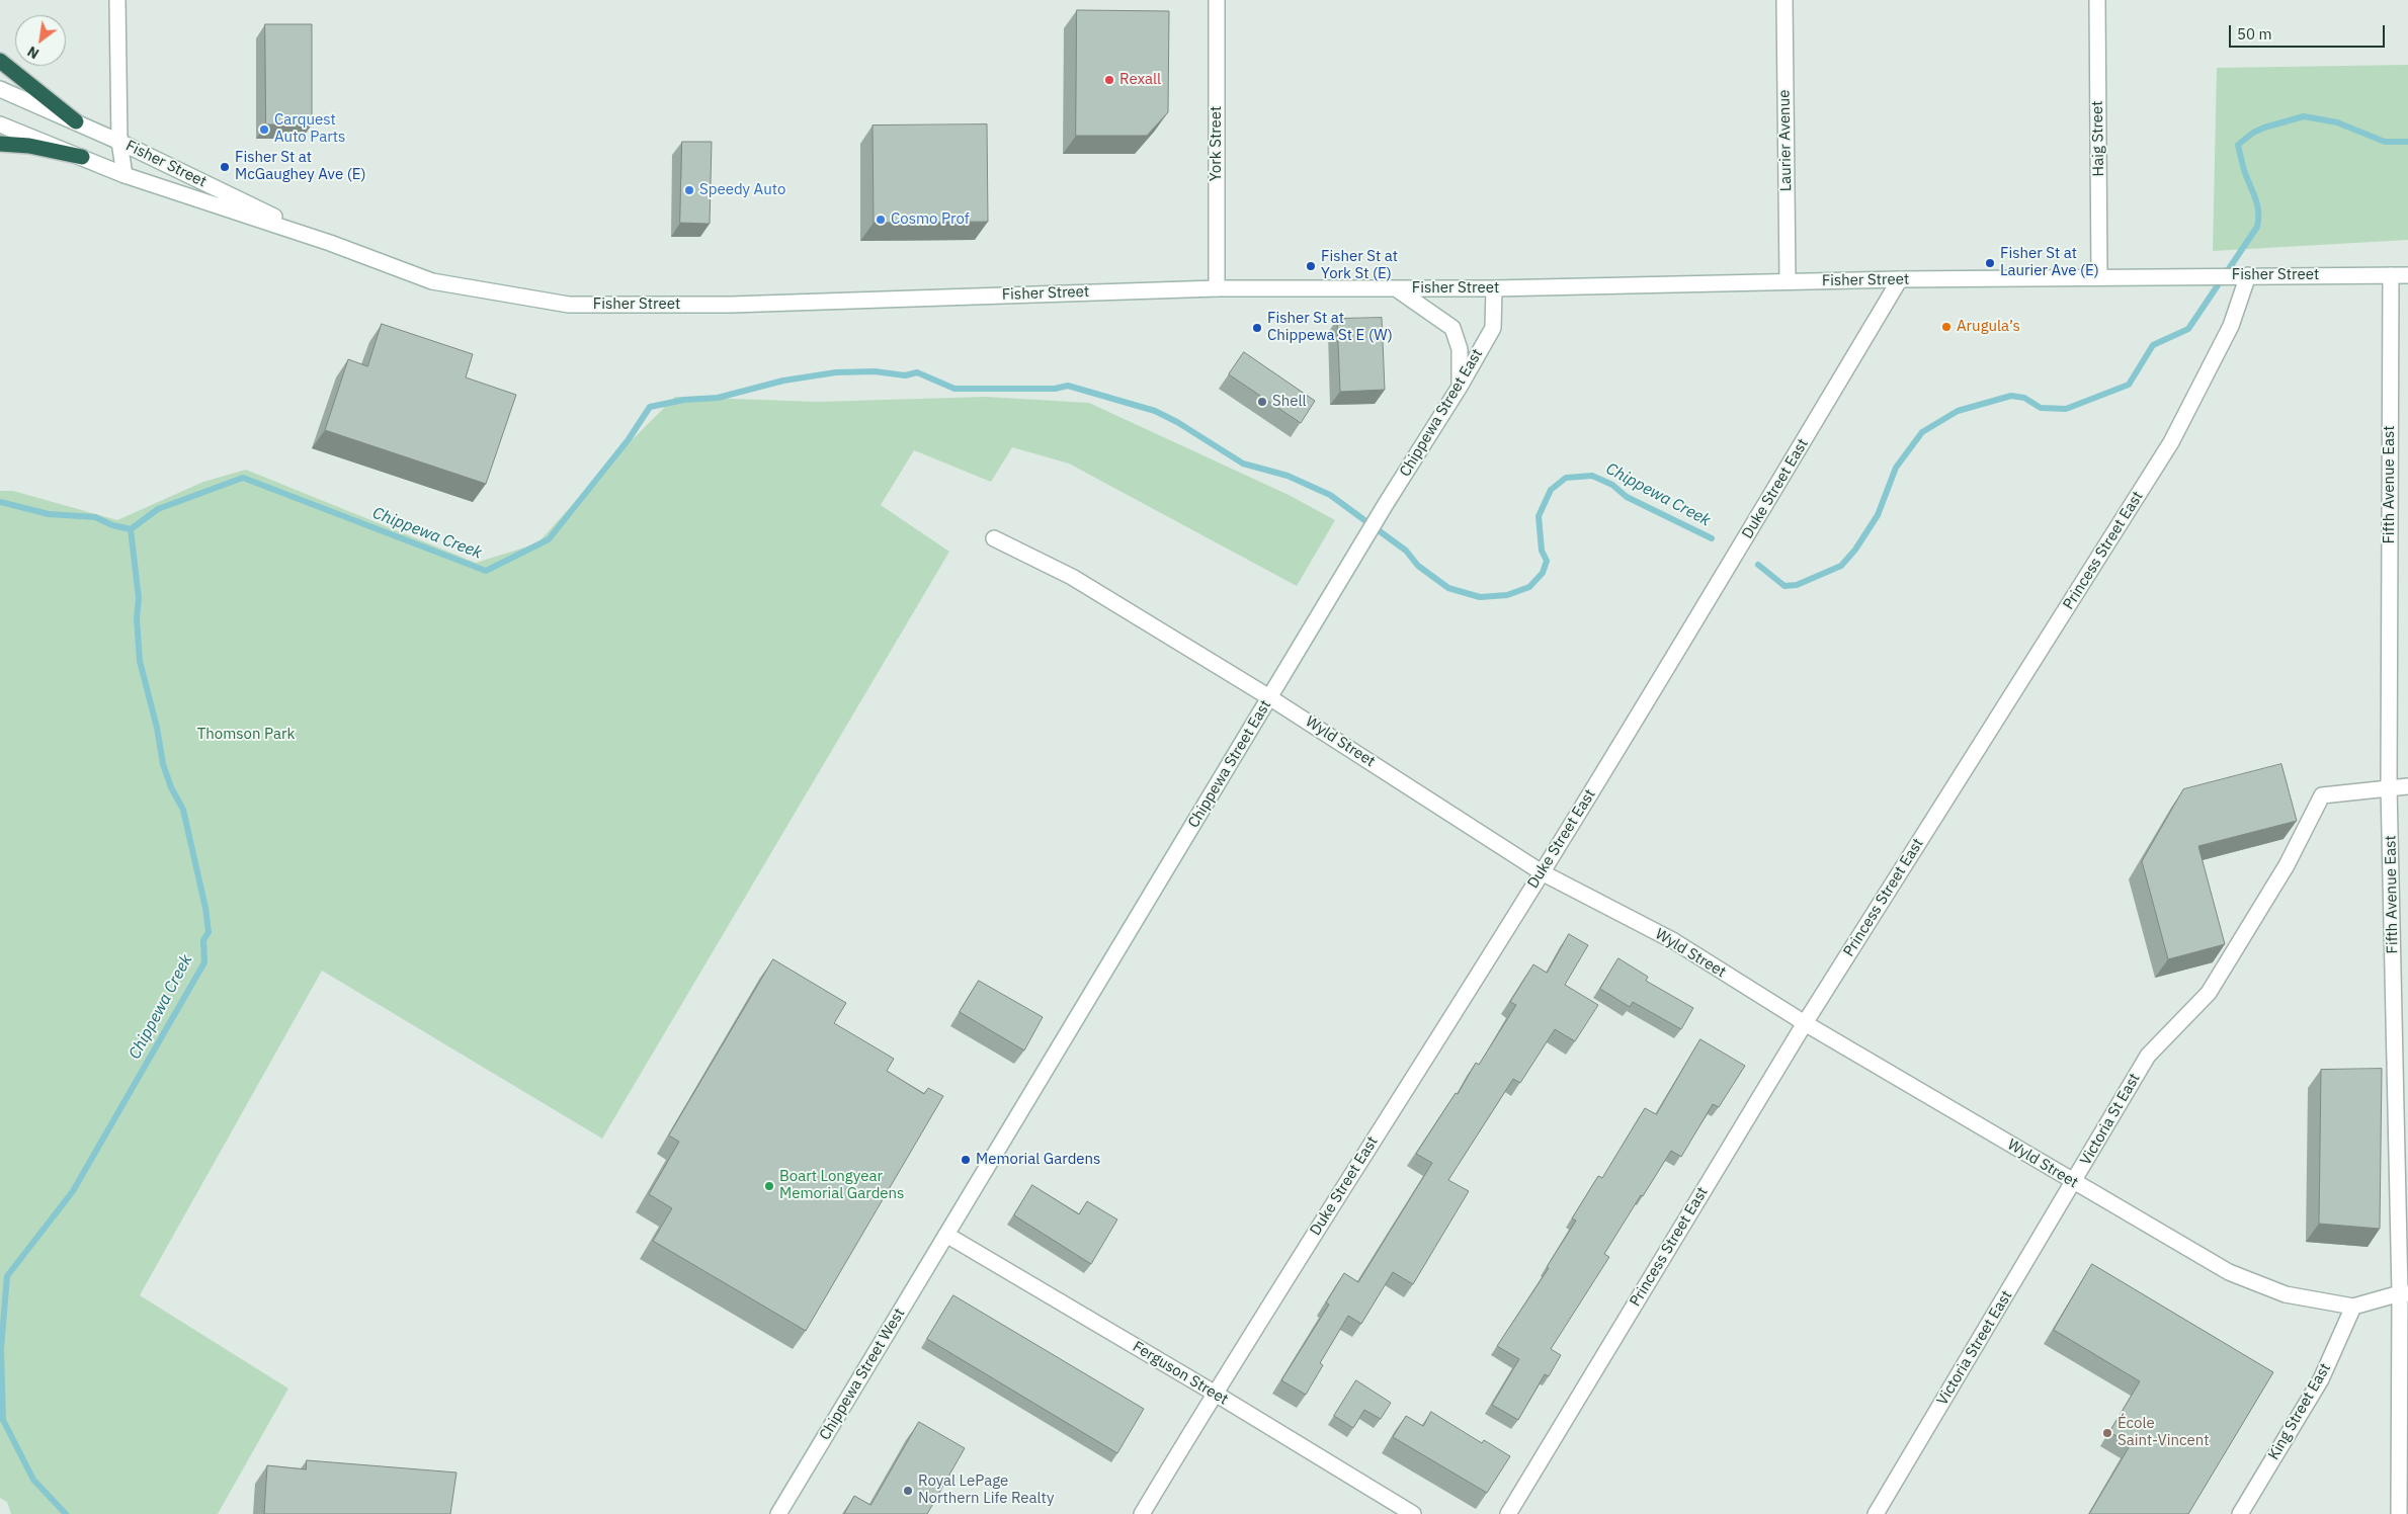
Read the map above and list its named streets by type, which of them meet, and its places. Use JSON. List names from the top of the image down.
{
  "streets": {
    "street": [
      "Haig Street",
      "Laurier Avenue",
      "York Street",
      "Fisher Street",
      "Chippewa Street East",
      "Fifth Avenue East",
      "Duke Street East",
      "Princess Street East",
      "Wyld Street",
      "Victoria St East",
      "Victoria Street East",
      "Ferguson Street",
      "Chippewa Street West",
      "King Street East"
    ]
  },
  "crossings": [
    ["Haig Street", "Fisher Street"],
    ["Laurier Avenue", "Fisher Street"],
    ["York Street", "Fisher Street"],
    ["Fisher Street", "Chippewa Street East"],
    ["Fisher Street", "Fifth Avenue East"],
    ["Fisher Street", "Duke Street East"],
    ["Fisher Street", "Princess Street East"],
    ["Chippewa Street East", "Wyld Street"],
    ["Chippewa Street East", "Ferguson Street"],
    ["Chippewa Street East", "Chippewa Street West"],
    ["Fifth Avenue East", "Wyld Street"],
    ["Fifth Avenue East", "Victoria St East"],
    ["Duke Street East", "Wyld Street"],
    ["Duke Street East", "Ferguson Street"],
    ["Princess Street East", "Wyld Street"],
    ["Wyld Street", "Victoria St East"],
    ["Wyld Street", "Victoria Street East"],
    ["Wyld Street", "King Street East"],
    ["Victoria St East", "Victoria Street East"],
    ["Ferguson Street", "Chippewa Street West"]
  ],
  "water": ["Chippewa Creek"],
  "parks": ["Thomson Park"],
  "places": [
    "Rexall",
    "Carquest Auto Parts",
    "Fisher St at McGaughey Ave (E)",
    "Speedy Auto",
    "Cosmo Prof",
    "Fisher St at Laurier Ave (E)",
    "Fisher St at York St (E)",
    "Arugula’s",
    "Fisher St at Chippewa St E (W)",
    "Shell",
    "Memorial Gardens",
    "Boart Longyear Memorial Gardens",
    "École Saint-Vincent",
    "Royal LePage Northern Life Realty"
  ],
  "scale_bar": "50 m",
  "north": "bottom left"
}
